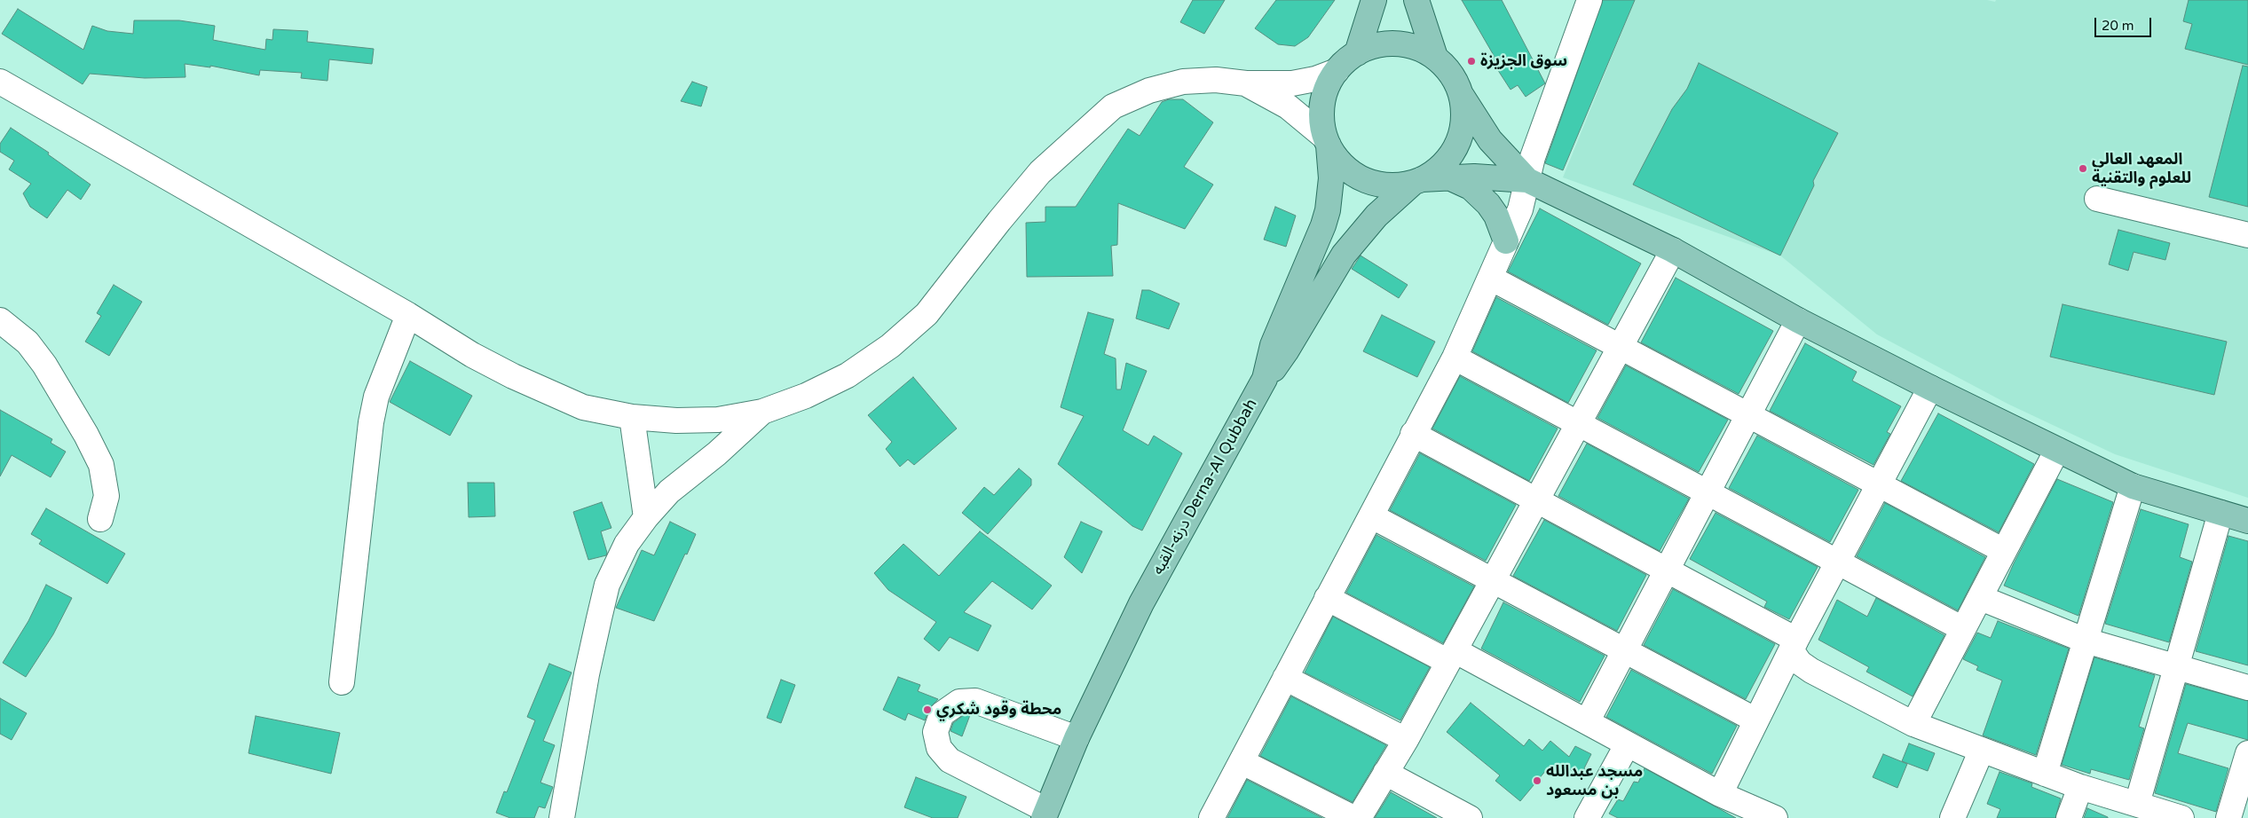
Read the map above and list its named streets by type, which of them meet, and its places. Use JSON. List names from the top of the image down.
{
  "streets": {
    "main road": ["درنه-القبه Derna-Al Qubbah"]
  },
  "places": [
    "سوق الجزيزة",
    "المعهد العالي للعلوم والتقنية",
    "محطة وقود شكري",
    "مسجد عبدالله بن مسعود"
  ],
  "scale_bar": "20 m"
}
